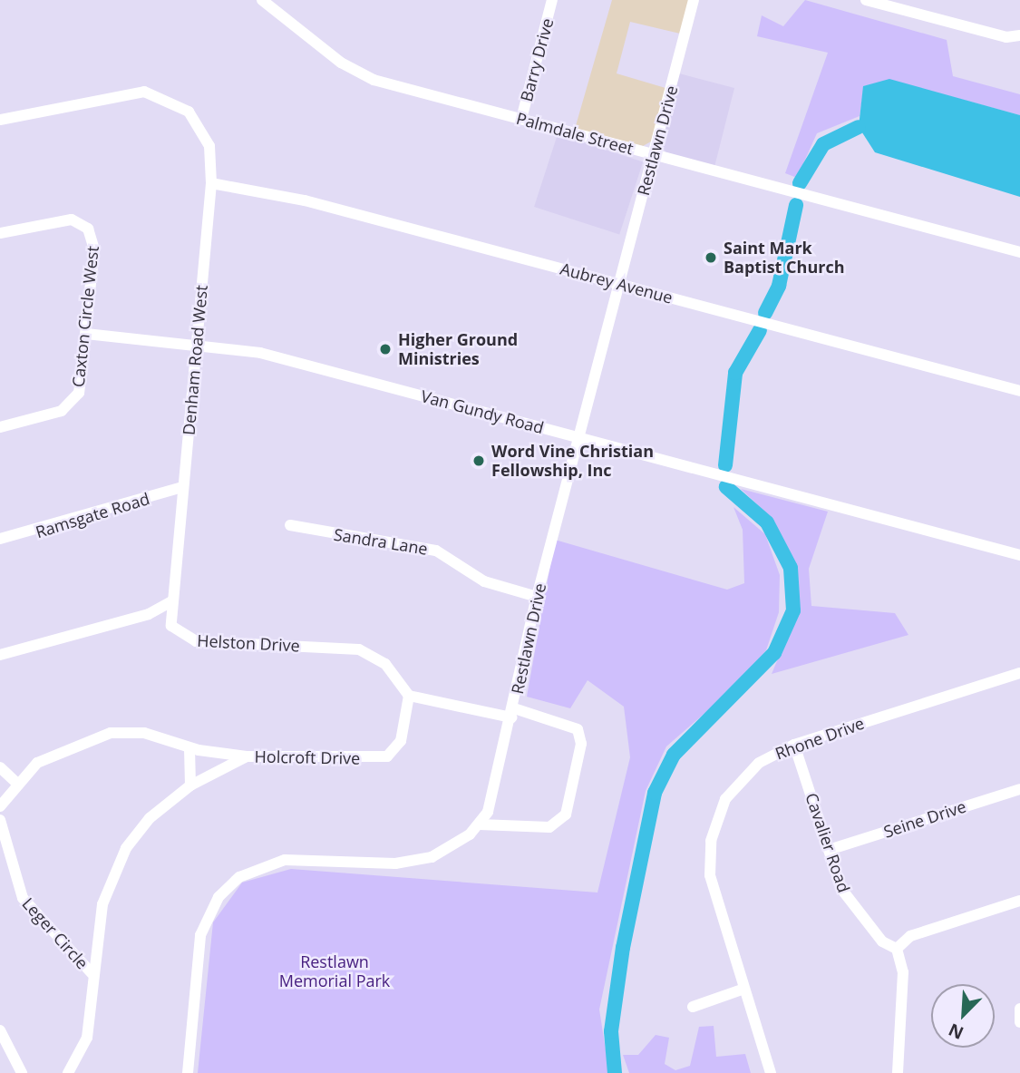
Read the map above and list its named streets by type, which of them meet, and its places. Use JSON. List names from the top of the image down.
{
  "streets": {
    "street": [
      "Barry Drive",
      "Palmdale Street",
      "Restlawn Drive",
      "Aubrey Avenue",
      "Caxton Circle West",
      "Denham Road West",
      "Van Gundy Road",
      "Ramsgate Road",
      "Sandra Lane",
      "Helston Drive",
      "Rhone Drive",
      "Holcroft Drive",
      "Seine Drive",
      "Cavalier Road",
      "Leger Circle"
    ]
  },
  "crossings": [
    ["Barry Drive", "Palmdale Street"],
    ["Palmdale Street", "Restlawn Drive"],
    ["Restlawn Drive", "Aubrey Avenue"],
    ["Restlawn Drive", "Van Gundy Road"],
    ["Restlawn Drive", "Sandra Lane"],
    ["Aubrey Avenue", "Denham Road West"],
    ["Caxton Circle West", "Van Gundy Road"],
    ["Denham Road West", "Van Gundy Road"],
    ["Denham Road West", "Ramsgate Road"],
    ["Helston Drive", "Holcroft Drive"],
    ["Rhone Drive", "Cavalier Road"],
    ["Holcroft Drive", "Leger Circle"],
    ["Seine Drive", "Cavalier Road"]
  ],
  "parks": ["Restlawn Memorial Park"],
  "places": ["Saint Mark Baptist Church", "Higher Ground Ministries", "Word Vine Christian Fellowship, Inc"],
  "north": "bottom left"
}
